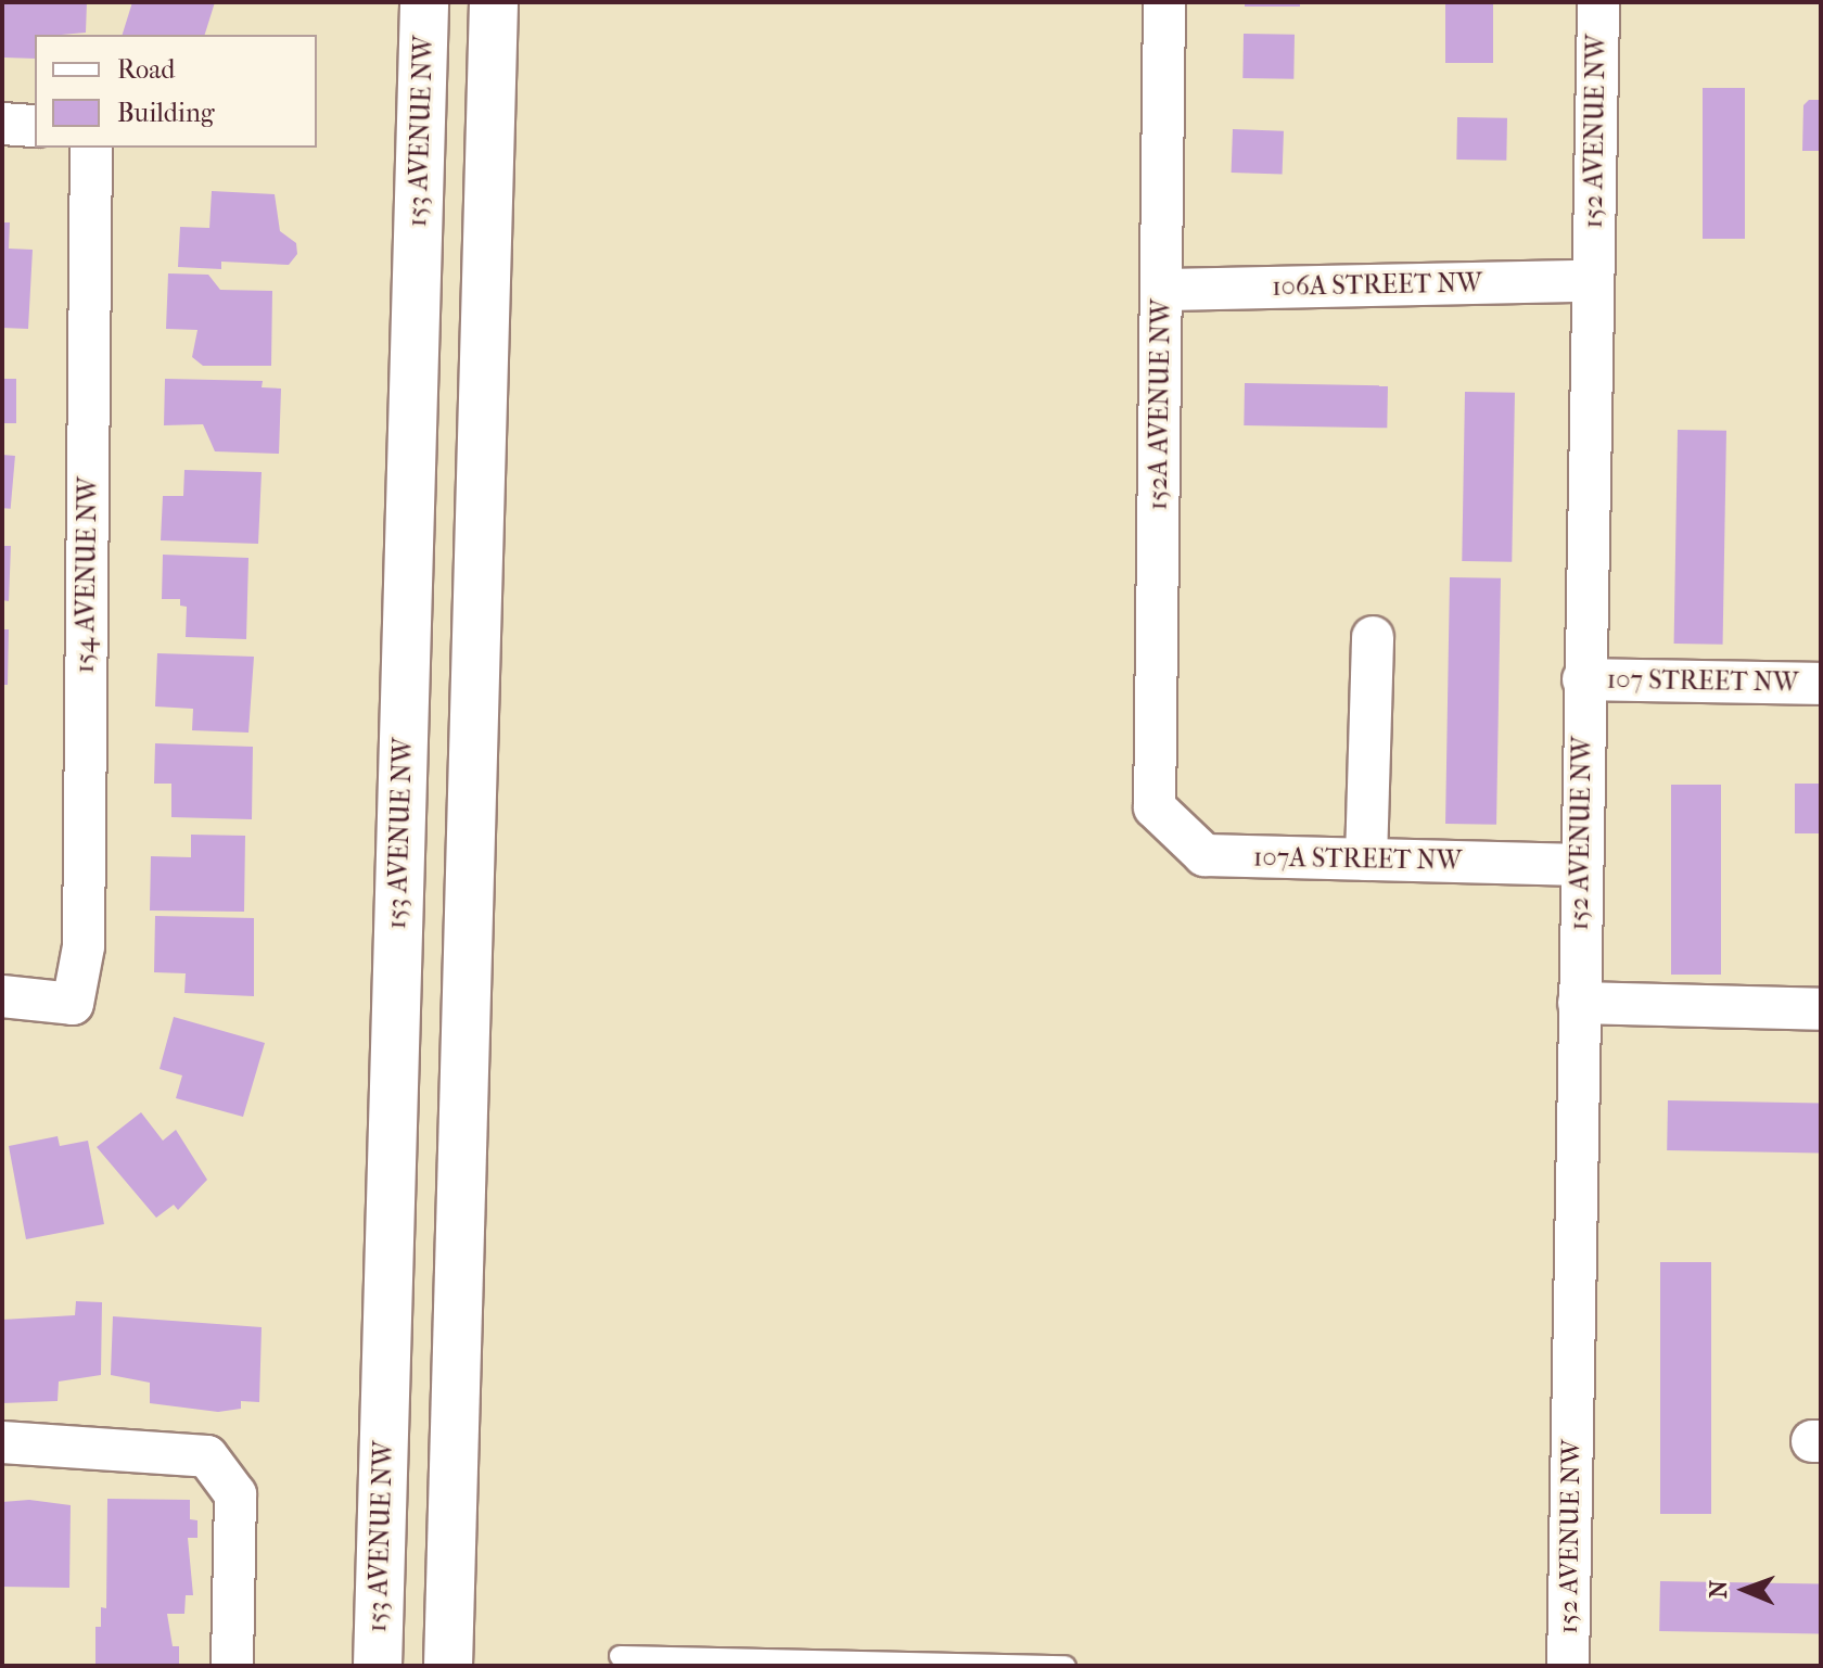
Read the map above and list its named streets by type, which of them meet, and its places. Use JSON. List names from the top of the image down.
{
  "streets": {
    "main road": ["153 AVENUE NW"],
    "street": [
      "152 AVENUE NW",
      "106A STREET NW",
      "152A AVENUE NW",
      "154 AVENUE NW",
      "107 STREET NW",
      "107A STREET NW"
    ]
  },
  "crossings": [
    ["152 AVENUE NW", "106A STREET NW"],
    ["152 AVENUE NW", "107 STREET NW"],
    ["152 AVENUE NW", "107A STREET NW"],
    ["106A STREET NW", "152A AVENUE NW"],
    ["152A AVENUE NW", "107A STREET NW"]
  ],
  "legend": ["Road", "Building"],
  "north": "left"
}
